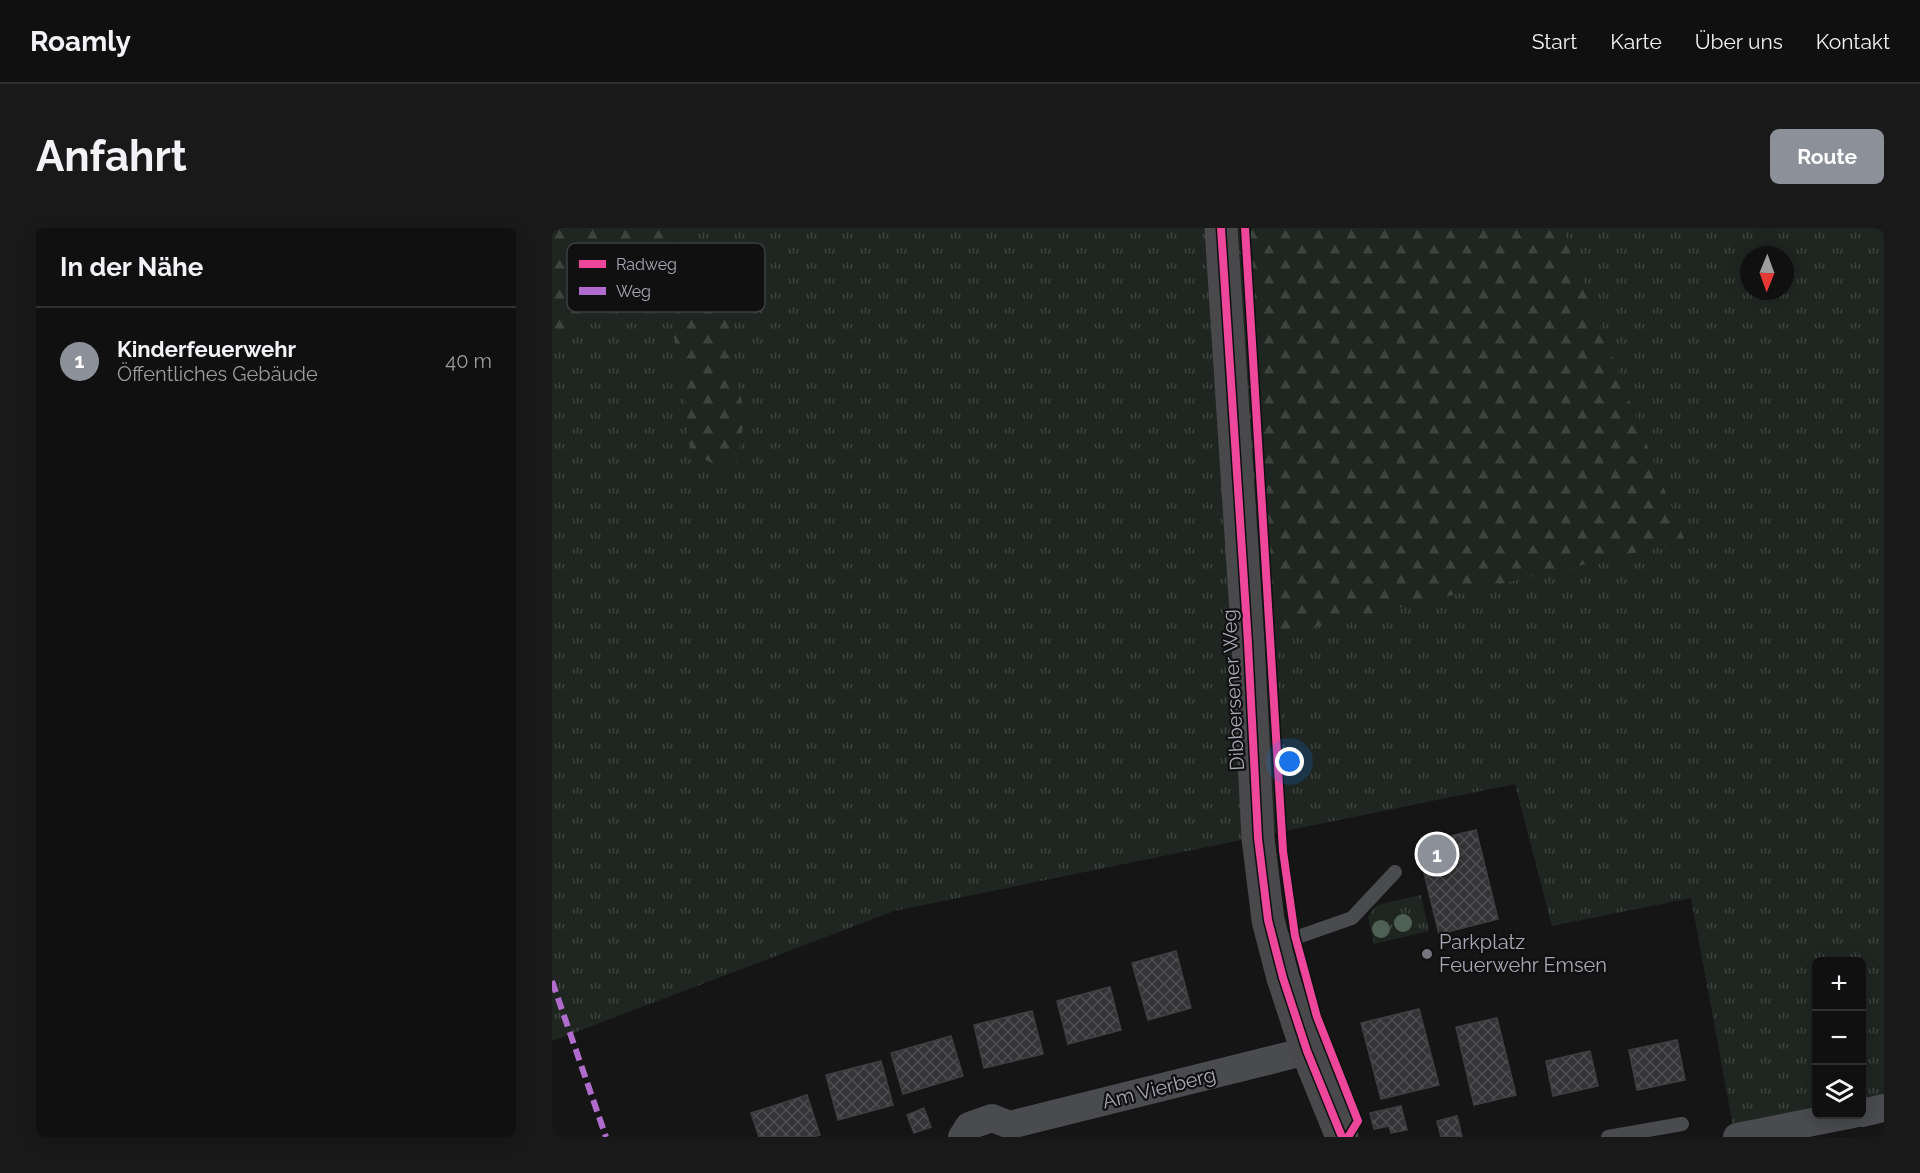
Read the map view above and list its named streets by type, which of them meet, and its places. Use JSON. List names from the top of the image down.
{
  "streets": {
    "street": ["Dibbersener Weg", "Am Vierberg"]
  },
  "crossings": [
    ["Dibbersener Weg", "Am Vierberg"]
  ],
  "places": ["Parkplatz Feuerwehr Emsen"],
  "legend": ["Radweg", "Weg"],
  "north": "bottom",
  "page": {
    "header": "Roamly",
    "nav": [
      "Start",
      "Karte",
      "Über uns",
      "Kontakt"
    ],
    "buttons": "Route",
    "title": "Anfahrt",
    "heading": "In der Nähe",
    "list": [
      {
        "mark": "1",
        "name": "Kinderfeuerwehr",
        "note": "Öffentliches Gebäude",
        "value": "40 m"
      }
    ],
    "pins": "1",
    "map_buttons": ["+", "−"]
  }
}
